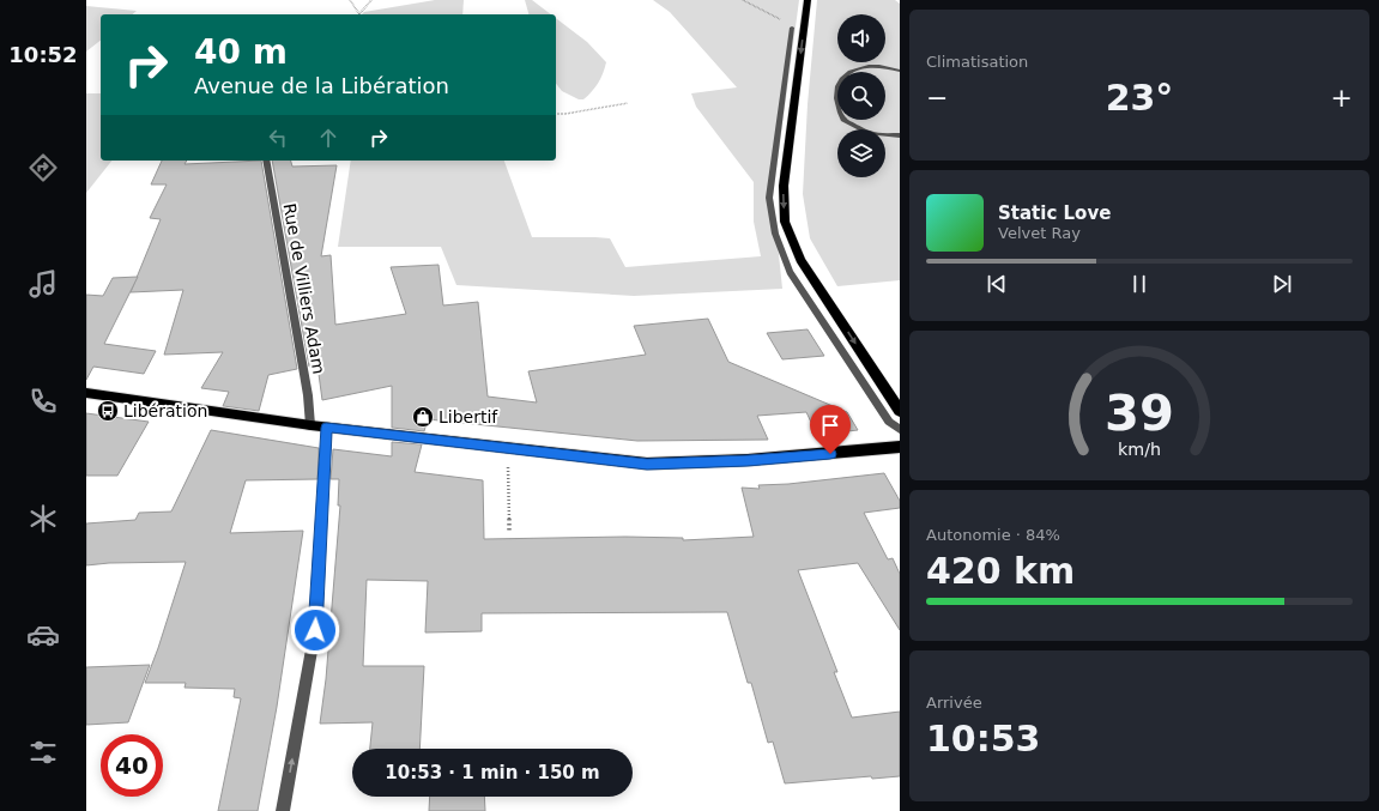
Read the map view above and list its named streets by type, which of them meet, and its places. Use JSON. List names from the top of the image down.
{
  "streets": {
    "street": ["Rue de Villiers Adam"]
  },
  "places": {
    "bus stop": ["Libération"],
    "shop": ["Libertif"]
  },
  "page": {
    "tabs": "10:52",
    "tile": [
      "Climatisation",
      ["Autonomie · 84%", "420 km"],
      ["Arrivée", "10:53"]
    ],
    "turn": ["40 m", "Avenue de la Libération"],
    "heat": ["−", "23°", "+"],
    "song": ["Static Love", "Velvet Ray"],
    "limit": "40",
    "trip": "10:53 · 1 min · 150 m",
    "gauge": ["39", "km/h"]
  }
}
